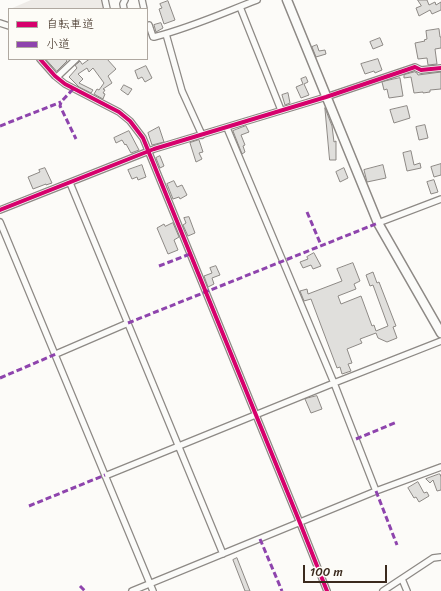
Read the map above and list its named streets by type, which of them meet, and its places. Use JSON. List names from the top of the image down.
{
  "legend": ["自転車道", "小道"],
  "scale_bar": "100 m"
}
